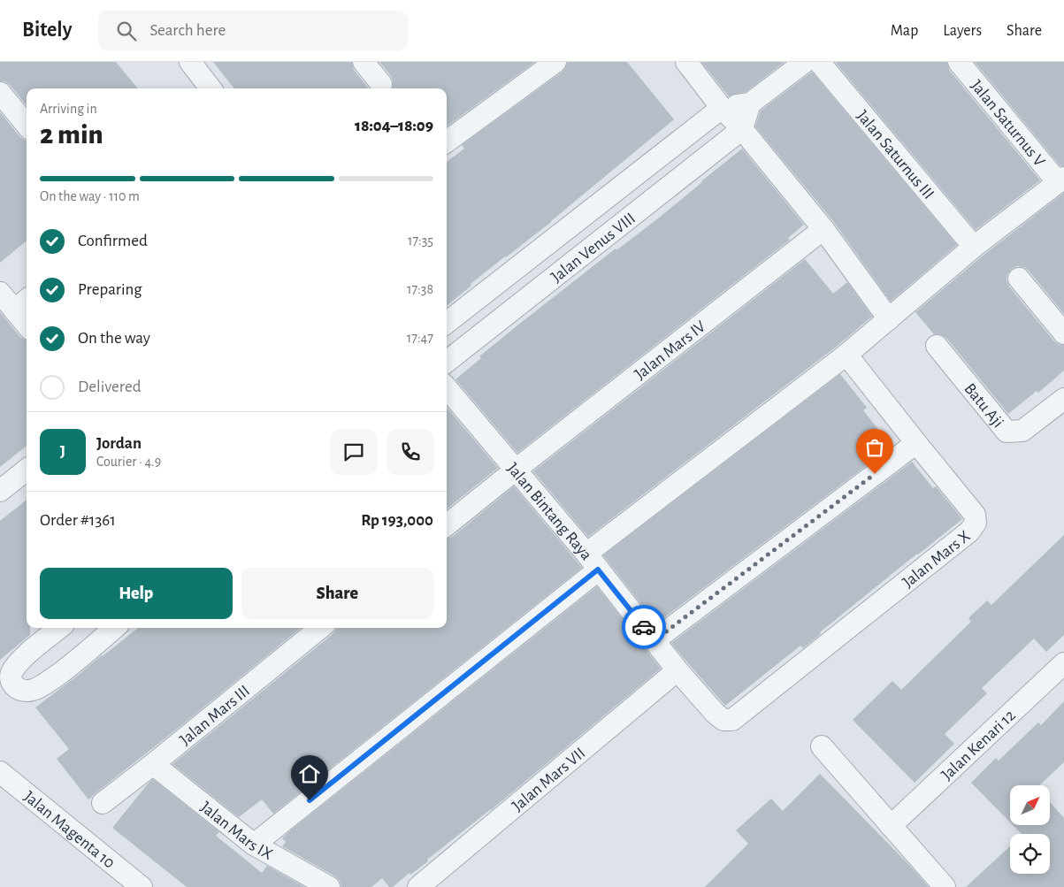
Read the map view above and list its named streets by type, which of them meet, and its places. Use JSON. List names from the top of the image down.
{
  "streets": {
    "street": [
      "Jalan Saturnus V",
      "Jalan Saturnus III",
      "Jalan Venus VIII",
      "Jalan Mars IV",
      "Batu Aji",
      "Jalan Bintang Raya",
      "Jalan Mars X",
      "Jalan Mars III",
      "Jalan Kenari 12",
      "Jalan Mars VII",
      "Jalan Magenta 10",
      "Jalan Mars IX"
    ]
  },
  "crossings": [
    ["Jalan Mars IV", "Jalan Bintang Raya"],
    ["Jalan Bintang Raya", "Jalan Mars X"],
    ["Jalan Bintang Raya", "Jalan Mars VII"],
    ["Jalan Mars III", "Jalan Mars IX"]
  ],
  "north": "top right",
  "page": {
    "header": "Bitely",
    "search": "Search here",
    "nav": ["Map", "Layers", "Share"],
    "heading": ["2 min", "Arriving in", "18:04–18:09"],
    "panel": [
      "Jordan",
      "Courier · 4.9",
      "Order #1361",
      "Rp 193,000"
    ],
    "bar": "On the way · 110 m",
    "list": [
      ["Confirmed", "17:35"],
      ["Preparing", "17:38"],
      ["On the way", "17:47"],
      "Delivered"
    ],
    "round": "J",
    "buttons": ["Help", "Share"]
  }
}
